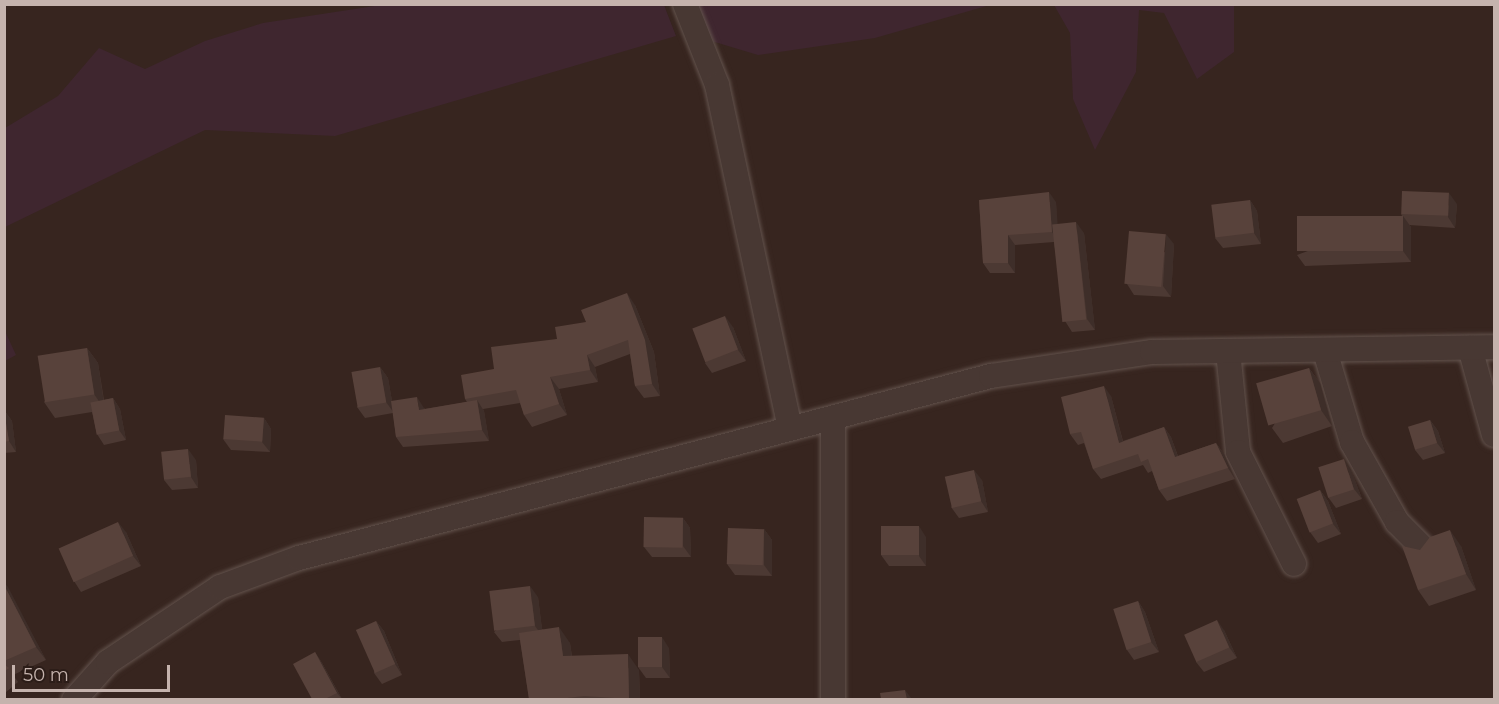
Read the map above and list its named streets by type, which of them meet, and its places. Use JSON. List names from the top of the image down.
{
  "scale_bar": "50 m"
}
